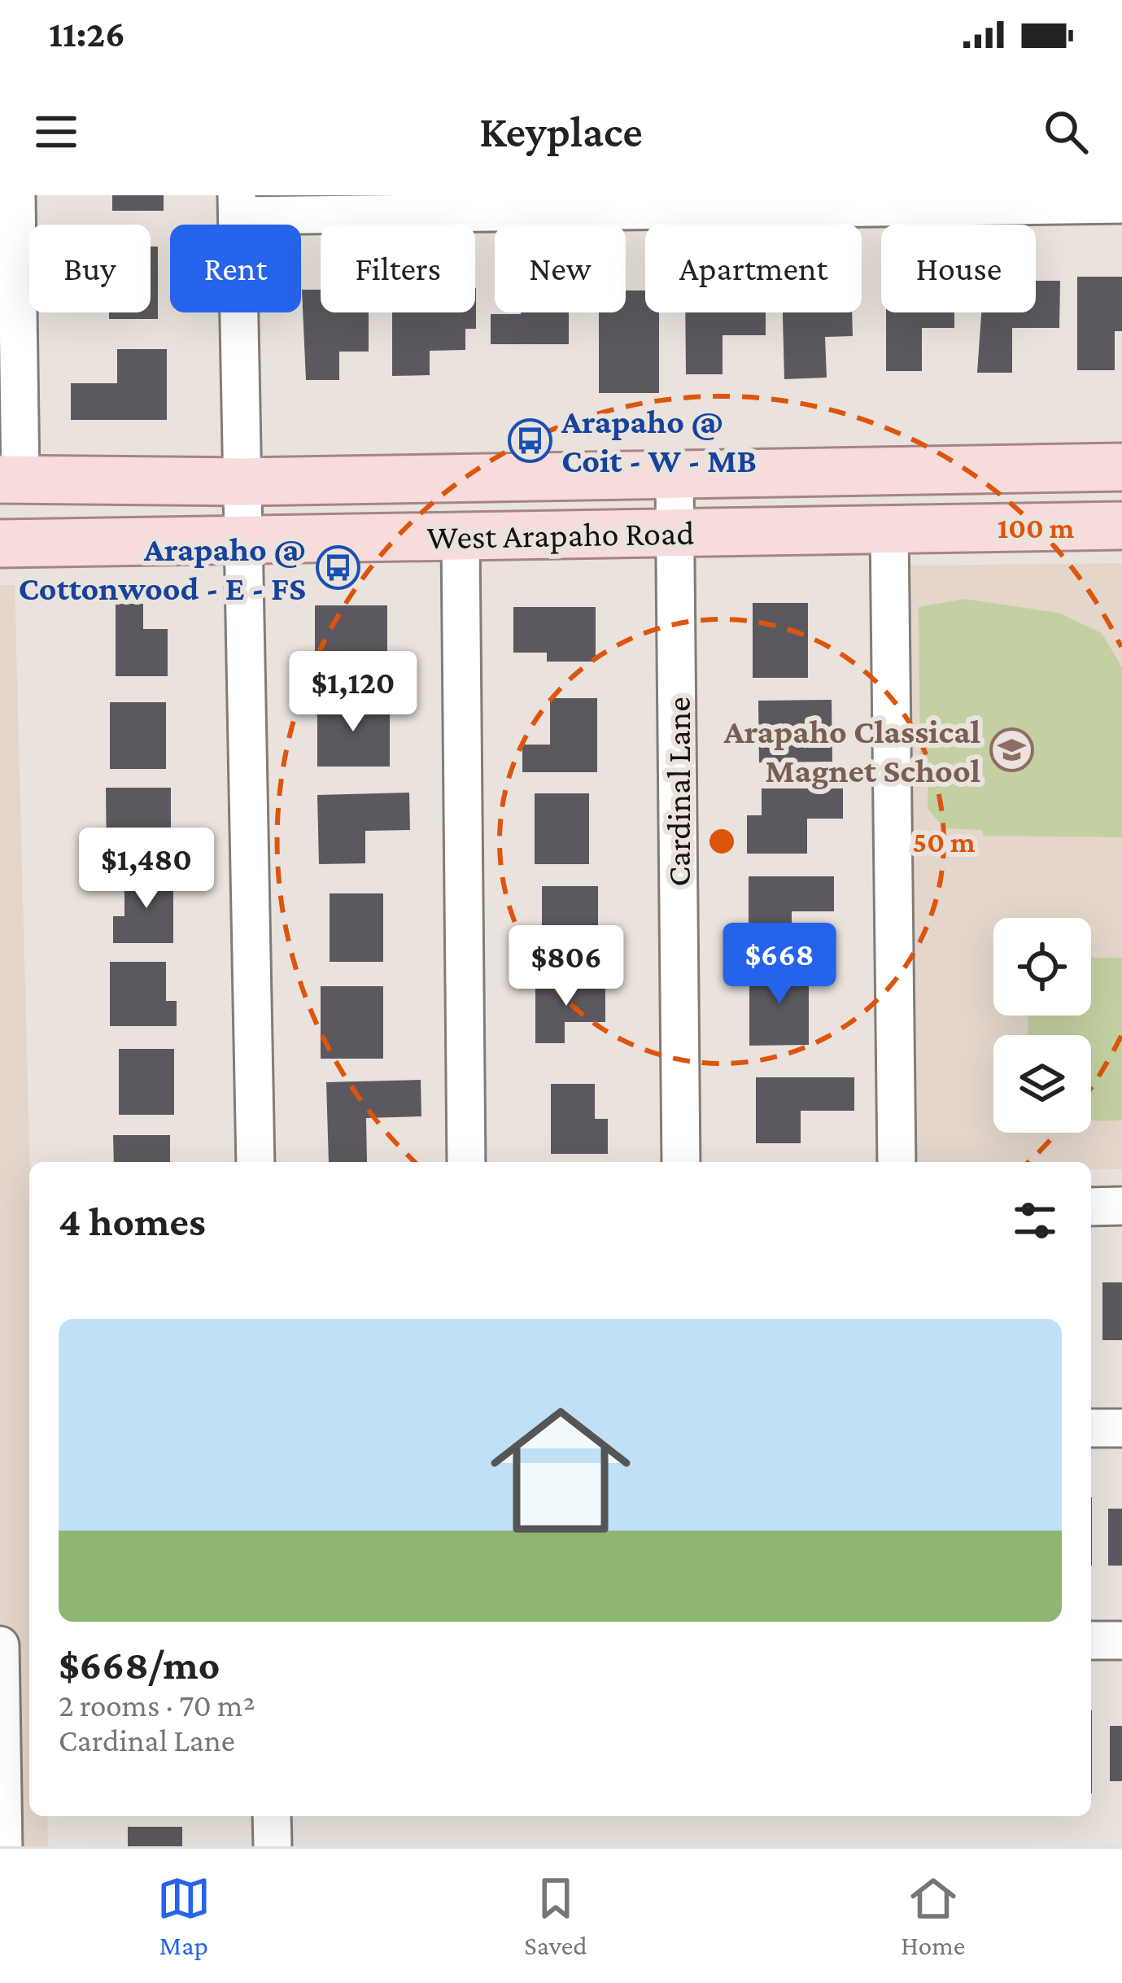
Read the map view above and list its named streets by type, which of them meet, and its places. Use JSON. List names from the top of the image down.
{
  "streets": {
    "main road": ["West Arapaho Road"],
    "street": ["Cardinal Lane"]
  },
  "crossings": [
    ["West Arapaho Road", "Cardinal Lane"]
  ],
  "places": {
    "bus stop": ["Arapaho @ Coit - W - MB", "Arapaho @ Cottonwood - E - FS"],
    "school or university": ["Arapaho Classical Magnet School"]
  },
  "page": {
    "status": "11:26",
    "header": "Keyplace",
    "chip": [
      "Buy",
      "Rent",
      "Filters",
      "New",
      "Apartment",
      "House"
    ],
    "price": [
      "$1,120",
      "$1,480",
      "$668",
      "$806"
    ],
    "heading": "4 homes",
    "list": [
      {
        "name": "$668/mo",
        "note": "2 rooms · 70 m² · Cardinal Lane"
      }
    ],
    "tabs": ["Map", "Saved", "Home"]
  },
  "rings": ["100 m", "50 m"]
}
